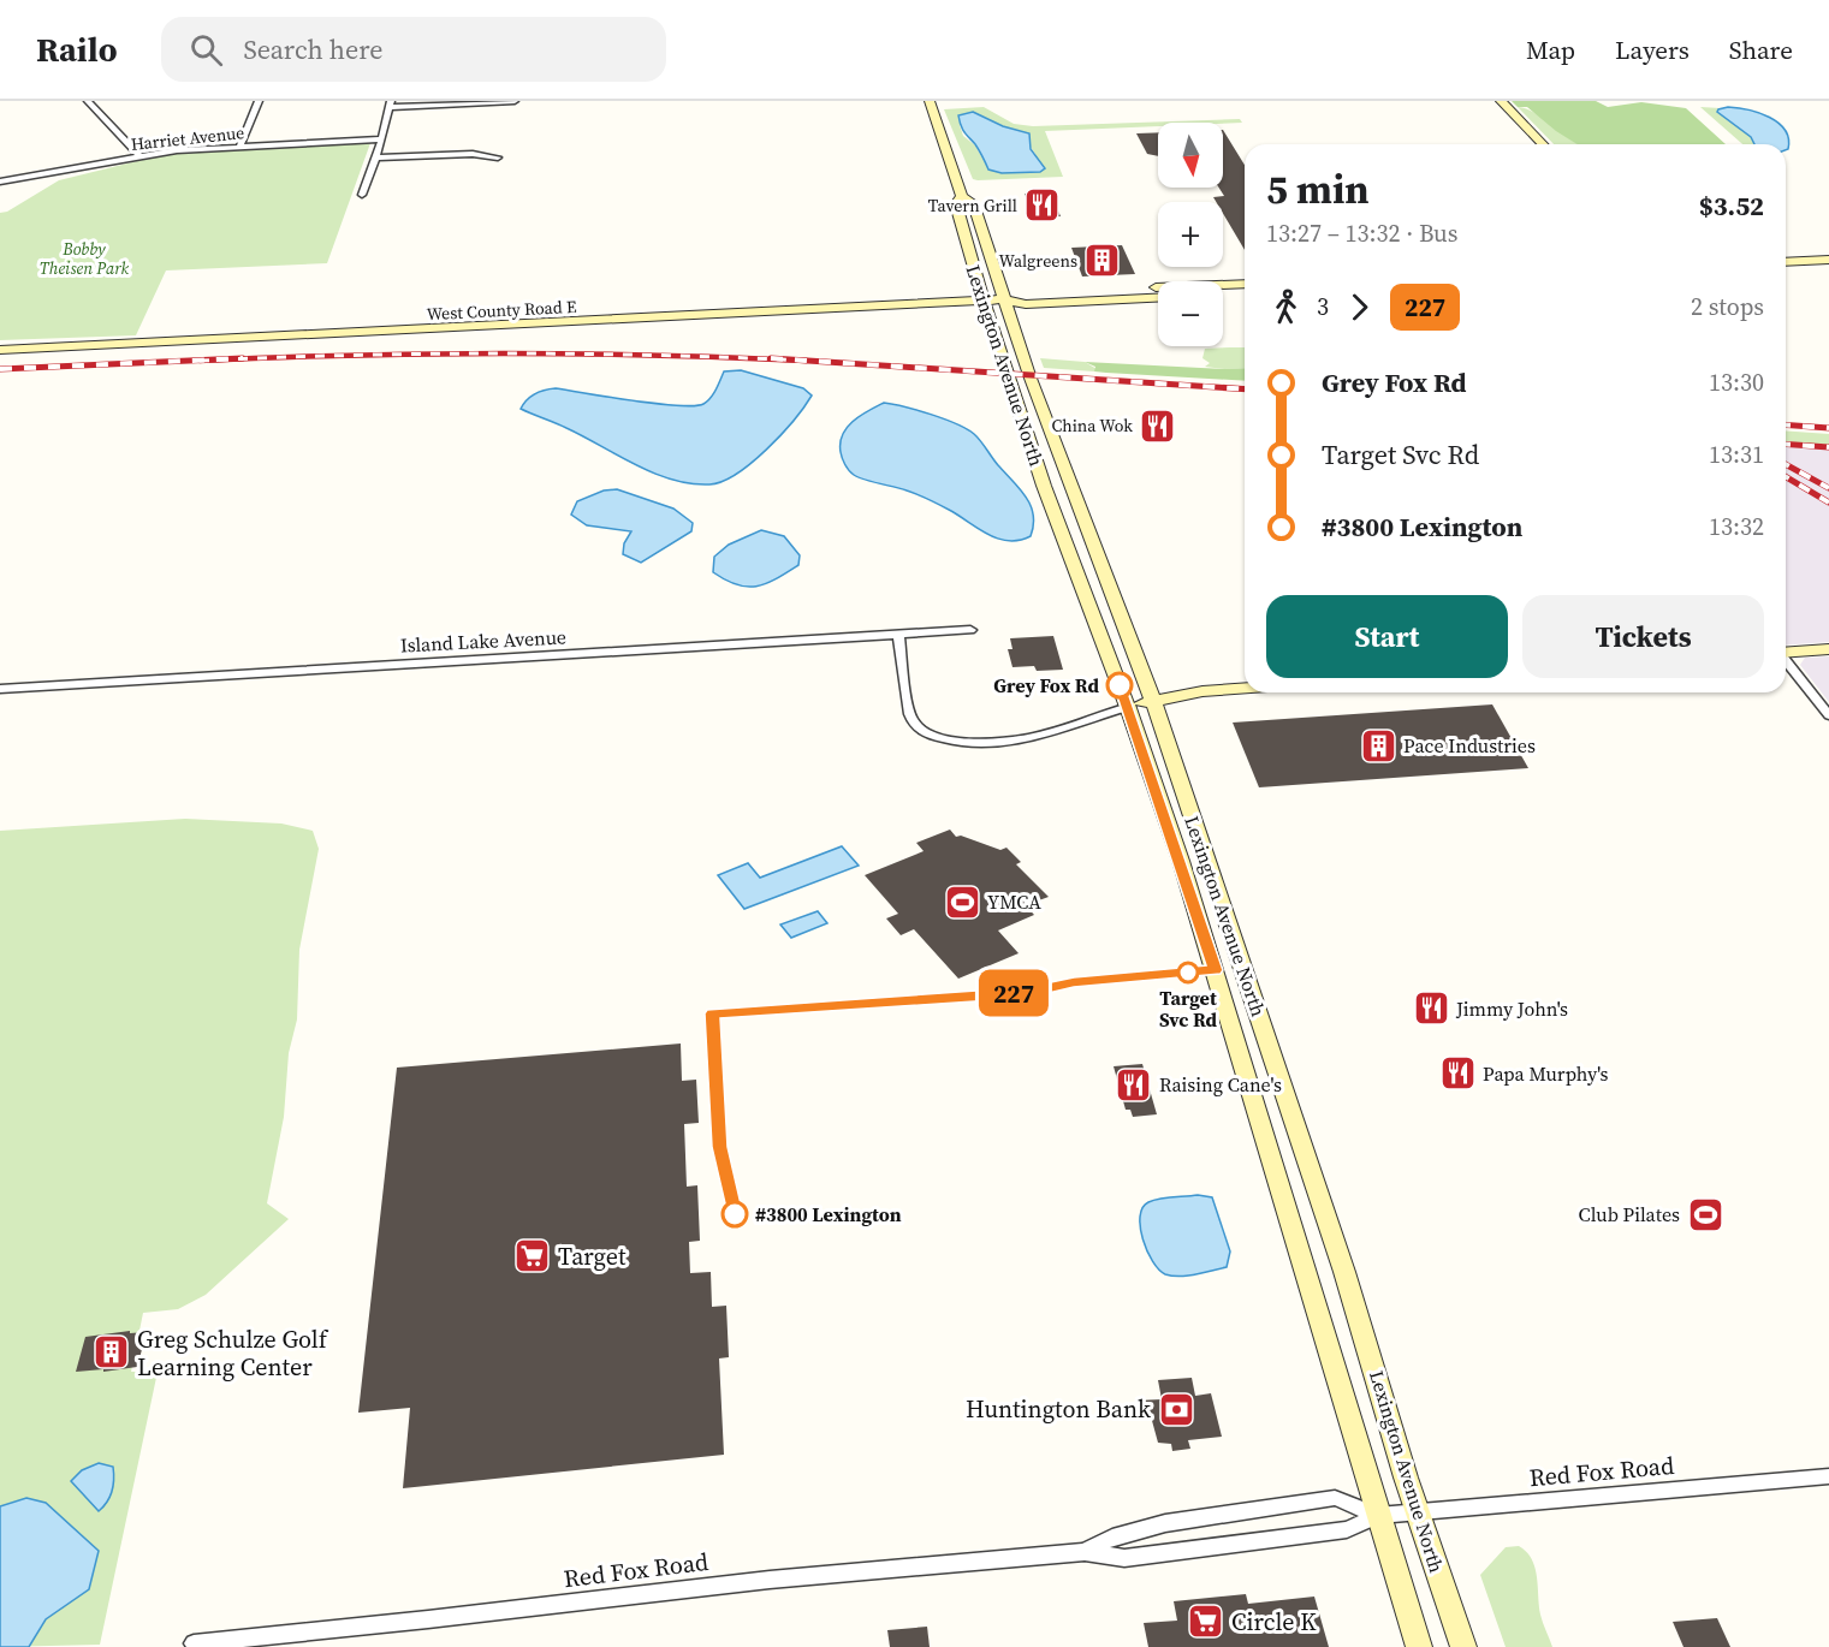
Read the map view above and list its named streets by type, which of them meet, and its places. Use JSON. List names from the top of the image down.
{
  "streets": {
    "main road": ["West County Road E", "Lexington Avenue North"],
    "street": ["Harriet Avenue", "Island Lake Avenue", "Red Fox Road"]
  },
  "crossings": [
    ["West County Road E", "Lexington Avenue North"],
    ["Lexington Avenue North", "Red Fox Road"]
  ],
  "parks": ["Bobby Theisen Park"],
  "places": {
    "restaurant": [
      "Tavern Grill",
      "China Wok",
      "Jimmy John's",
      "Papa Murphy's",
      "Raising Cane's"
    ],
    "building": ["Walgreens", "Pace Industries", "Greg Schulze Golf Learning Center"],
    "other": ["Grey Fox Rd", "Target Svc Rd", "#3800 Lexington"],
    "sports": ["YMCA", "Club Pilates"],
    "supermarket": ["Target", "Circle K"],
    "bank": ["Huntington Bank"]
  },
  "lines": ["bus line 227"],
  "north": "bottom",
  "page": {
    "header": "Railo",
    "search": "Search here",
    "nav": ["Map", "Layers", "Share"],
    "on_map": "227",
    "map_buttons": ["+", "−"],
    "heading": ["5 min", "13:27 – 13:32 · Bus", "$3.52"],
    "legs": ["3", "227", "2 stops"],
    "list": [
      {
        "name": "Grey Fox Rd",
        "value": "13:30"
      },
      {
        "name": "Target Svc Rd",
        "value": "13:31"
      },
      {
        "name": "#3800 Lexington",
        "value": "13:32"
      }
    ],
    "buttons": ["Start", "Tickets"]
  }
}
